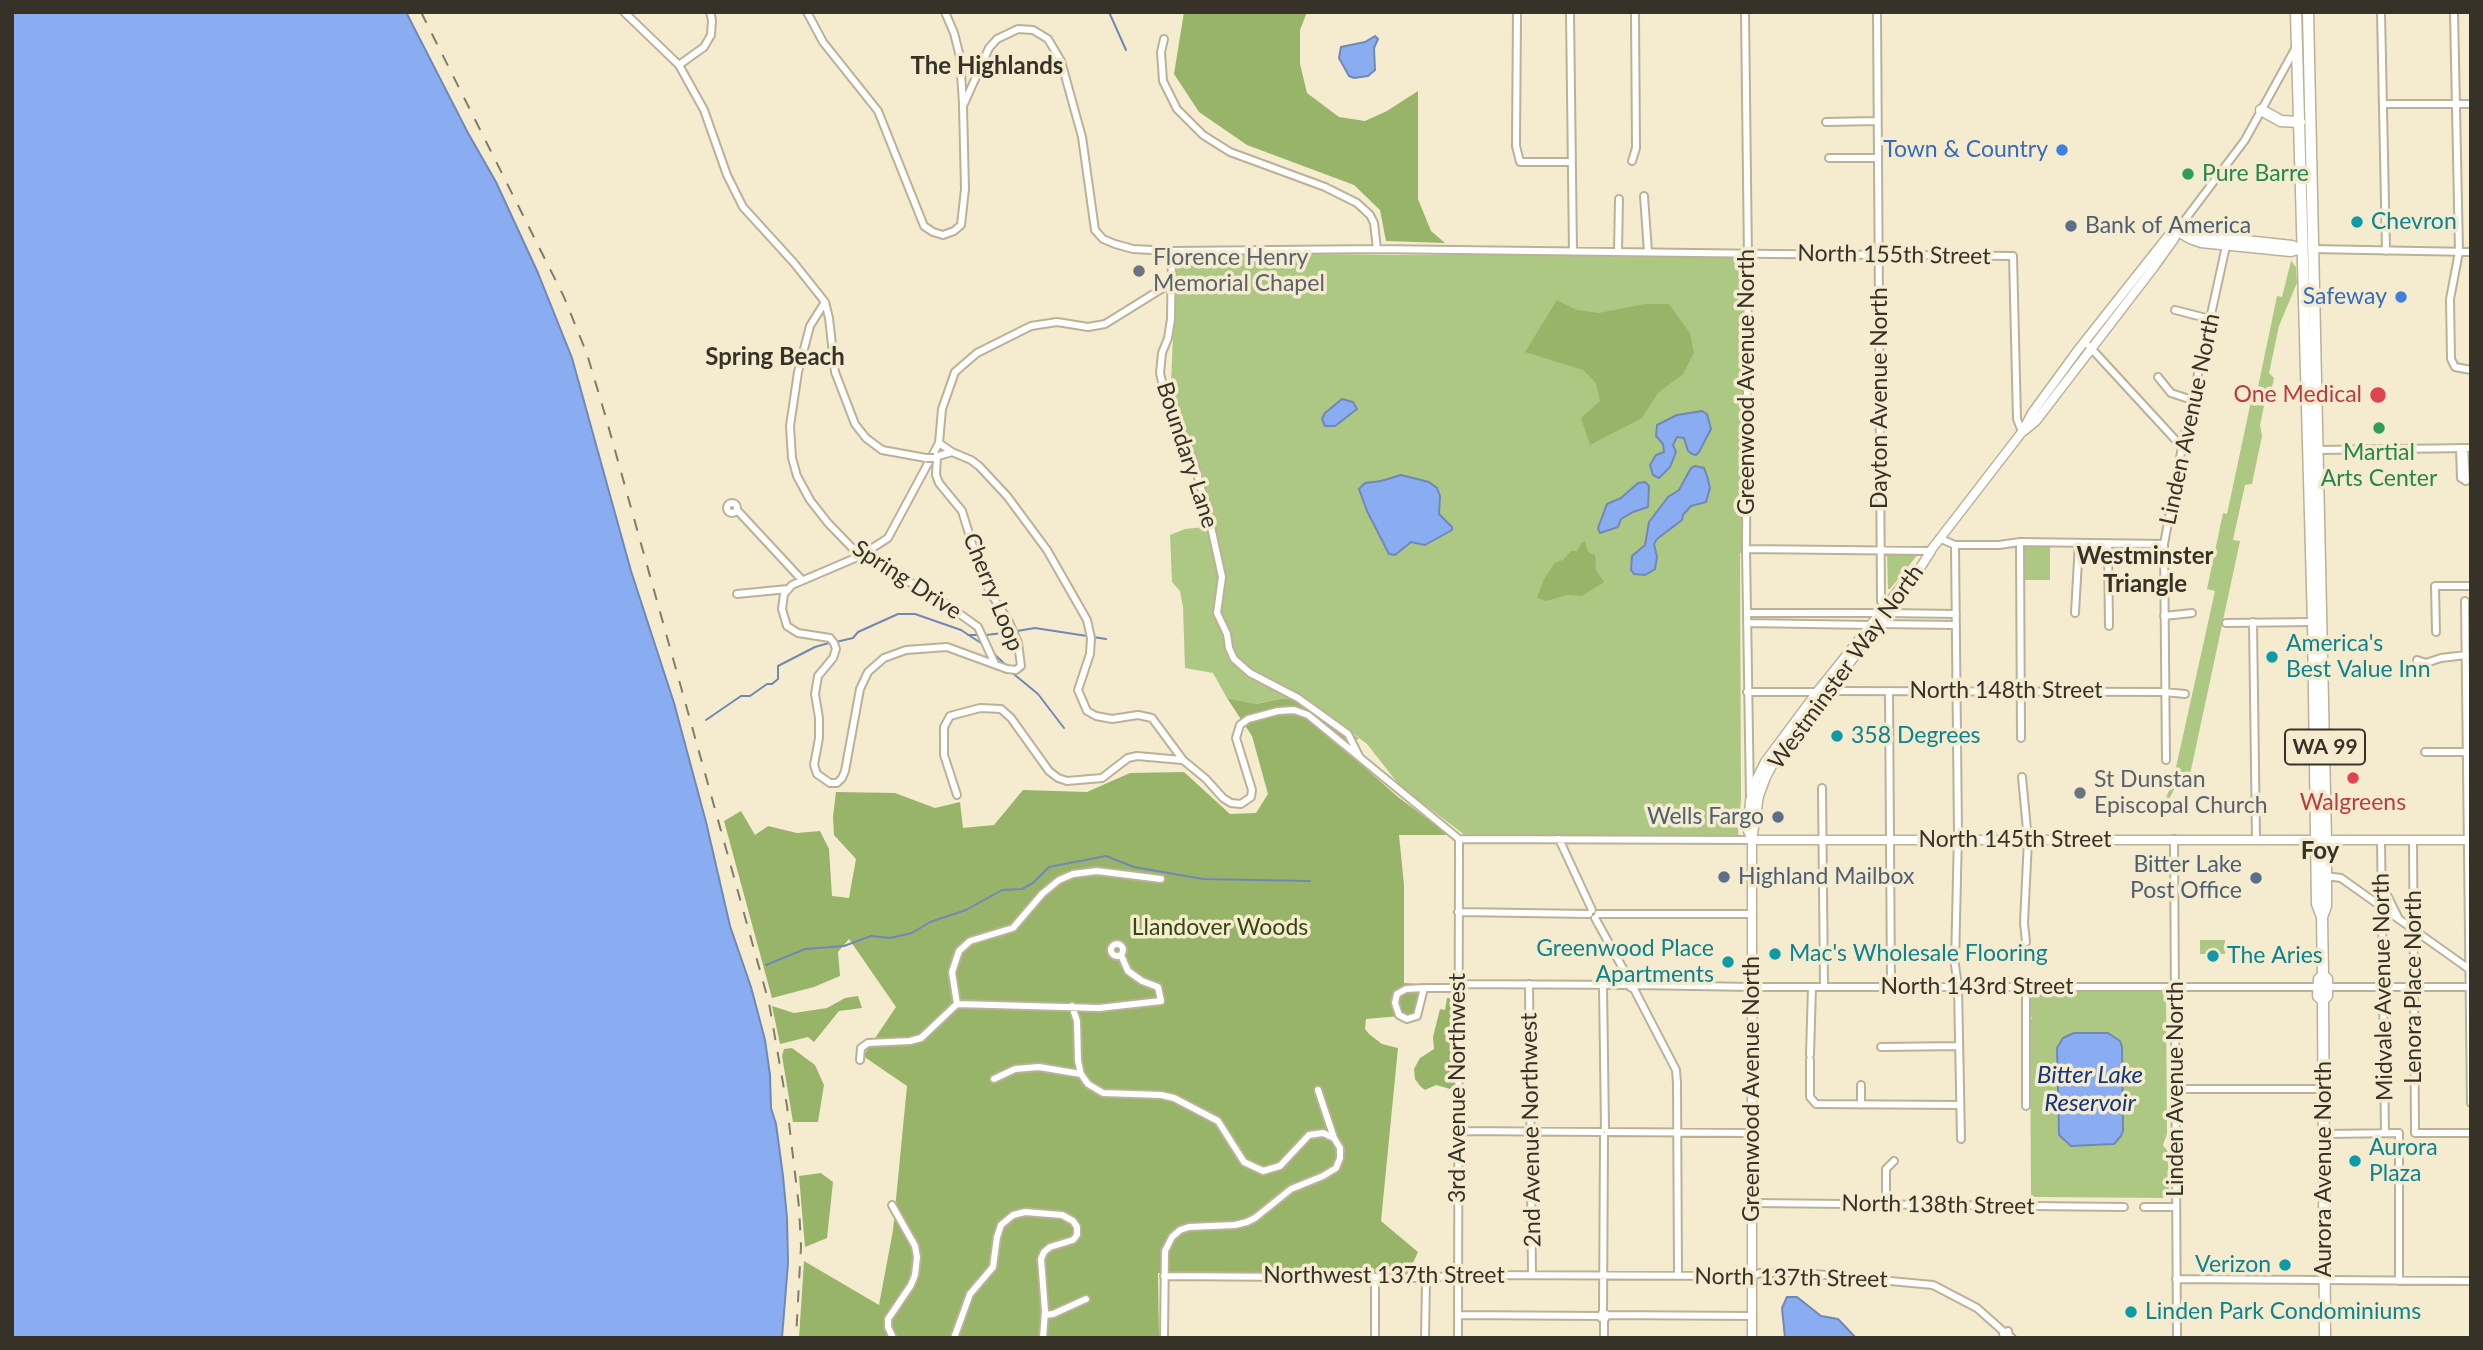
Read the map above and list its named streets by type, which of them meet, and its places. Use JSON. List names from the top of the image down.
{
  "streets": {
    "highway": ["WA 99", "Aurora Avenue North"],
    "main road": ["Greenwood Avenue North", "Westminster Way North", "North 145th Street"],
    "street": [
      "North 155th Street",
      "Dayton Avenue North",
      "Linden Avenue North",
      "Boundary Lane",
      "Spring Drive",
      "Cherry Loop",
      "North 148th Street",
      "North 143rd Street",
      "Midvale Avenue North",
      "Lenora Place North",
      "3rd Avenue Northwest",
      "2nd Avenue Northwest",
      "North 138th Street",
      "Northwest 137th Street",
      "North 137th Street"
    ]
  },
  "crossings": [
    ["North 155th Street", "Greenwood Avenue North"],
    ["North 155th Street", "Dayton Avenue North"],
    ["North 155th Street", "Boundary Lane"],
    ["North 155th Street", "Westminster Way North"],
    ["Greenwood Avenue North", "Westminster Way North"],
    ["Greenwood Avenue North", "North 145th Street"],
    ["Greenwood Avenue North", "North 143rd Street"],
    ["Greenwood Avenue North", "North 138th Street"],
    ["Greenwood Avenue North", "North 137th Street"],
    ["Dayton Avenue North", "Westminster Way North"],
    ["Linden Avenue North", "North 148th Street"],
    ["Linden Avenue North", "North 145th Street"],
    ["Linden Avenue North", "North 143rd Street"],
    ["Boundary Lane", "North 145th Street"],
    ["Boundary Lane", "3rd Avenue Northwest"],
    ["Spring Drive", "Cherry Loop"],
    ["Westminster Way North", "North 148th Street"],
    ["Westminster Way North", "WA 99"],
    ["WA 99", "North 145th Street"],
    ["WA 99", "North 143rd Street"],
    ["WA 99", "Aurora Avenue North"],
    ["North 145th Street", "Midvale Avenue North"],
    ["North 145th Street", "Lenora Place North"],
    ["North 145th Street", "3rd Avenue Northwest"],
    ["North 143rd Street", "Midvale Avenue North"],
    ["North 143rd Street", "Lenora Place North"],
    ["North 143rd Street", "3rd Avenue Northwest"],
    ["North 143rd Street", "2nd Avenue Northwest"],
    ["North 143rd Street", "Aurora Avenue North"],
    ["3rd Avenue Northwest", "Northwest 137th Street"],
    ["2nd Avenue Northwest", "Northwest 137th Street"],
    ["Northwest 137th Street", "North 137th Street"]
  ],
  "districts": [
    "The Highlands",
    "Spring Beach",
    "Westminster Triangle",
    "Foy"
  ],
  "water": ["Bitter Lake Reservoir"],
  "parks": ["Llandover Woods"],
  "places": [
    "Town & Country",
    "Pure Barre",
    "Chevron",
    "Bank of America",
    "Florence Henry Memorial Chapel",
    "Safeway",
    "One Medical",
    "Martial Arts Center",
    "America's Best Value Inn",
    "358 Degrees",
    "Walgreens",
    "St Dunstan Episcopal Church",
    "Wells Fargo",
    "Highland Mailbox",
    "Bitter Lake Post Office",
    "Mac's Wholesale Flooring",
    "The Aries",
    "Greenwood Place Apartments",
    "Aurora Plaza",
    "Verizon",
    "Linden Park Condominiums"
  ]
}
